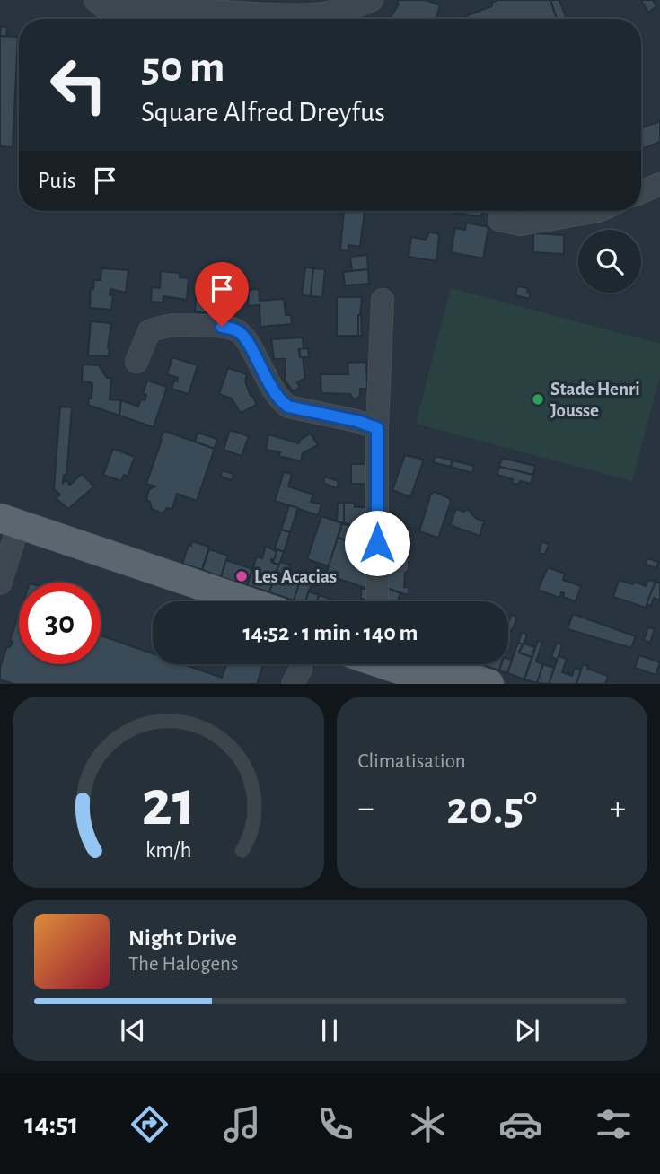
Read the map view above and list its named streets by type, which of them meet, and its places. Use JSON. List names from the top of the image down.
{
  "places": ["Stade Henri Jousse", "Les Acacias"],
  "page": {
    "turn": ["50 m", "Square Alfred Dreyfus"],
    "then": "Puis",
    "limit": "30",
    "trip": "14:52 · 1 min · 140 m",
    "tile": "Climatisation",
    "heat": ["−", "20.5°", "+"],
    "song": ["Night Drive", "The Halogens"],
    "tabs": "14:51",
    "gauge": ["21", "km/h"]
  }
}
